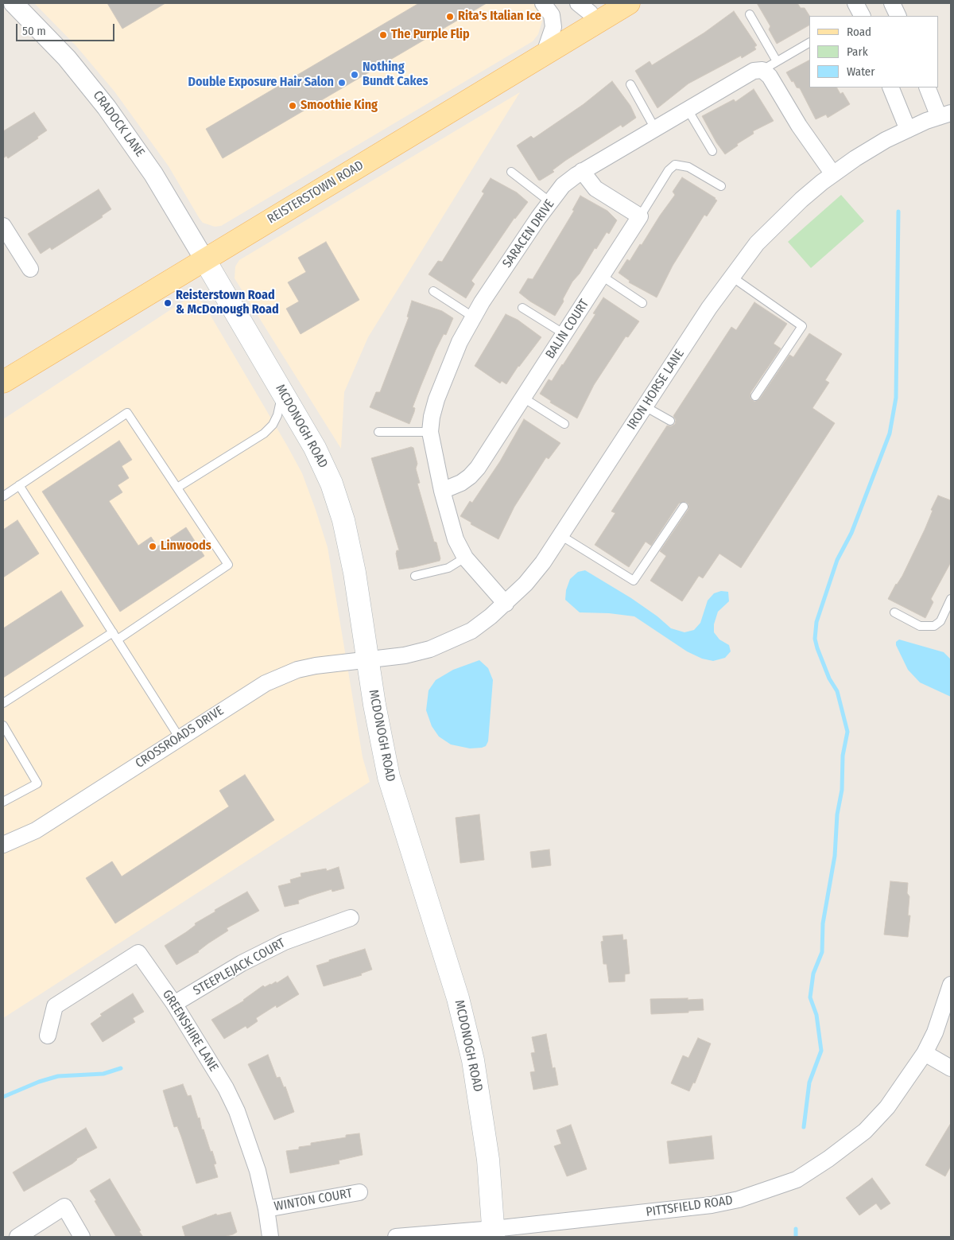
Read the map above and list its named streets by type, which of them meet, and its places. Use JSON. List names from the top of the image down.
{
  "streets": {
    "main road": ["REISTERSTOWN ROAD", "MCDONOGH ROAD"],
    "street": [
      "CRADOCK LANE",
      "SARACEN DRIVE",
      "BALIN COURT",
      "IRON HORSE LANE",
      "CROSSROADS DRIVE",
      "STEEPLEJACK COURT",
      "GREENSHIRE LANE",
      "WINTON COURT",
      "PITTSFIELD ROAD"
    ]
  },
  "crossings": [
    ["CRADOCK LANE", "REISTERSTOWN ROAD"],
    ["CRADOCK LANE", "MCDONOGH ROAD"],
    ["REISTERSTOWN ROAD", "MCDONOGH ROAD"],
    ["SARACEN DRIVE", "BALIN COURT"],
    ["SARACEN DRIVE", "IRON HORSE LANE"],
    ["IRON HORSE LANE", "MCDONOGH ROAD"],
    ["IRON HORSE LANE", "CROSSROADS DRIVE"],
    ["MCDONOGH ROAD", "CROSSROADS DRIVE"],
    ["MCDONOGH ROAD", "PITTSFIELD ROAD"],
    ["STEEPLEJACK COURT", "GREENSHIRE LANE"],
    ["GREENSHIRE LANE", "WINTON COURT"]
  ],
  "places": [
    "Rita's Italian Ice",
    "The Purple Flip",
    "Nothing Bundt Cakes",
    "Double Exposure Hair Salon",
    "Smoothie King",
    "Reisterstown Road & McDonough Road",
    "Linwoods"
  ],
  "legend": ["Road", "Park", "Water"],
  "scale_bar": "50 m"
}
